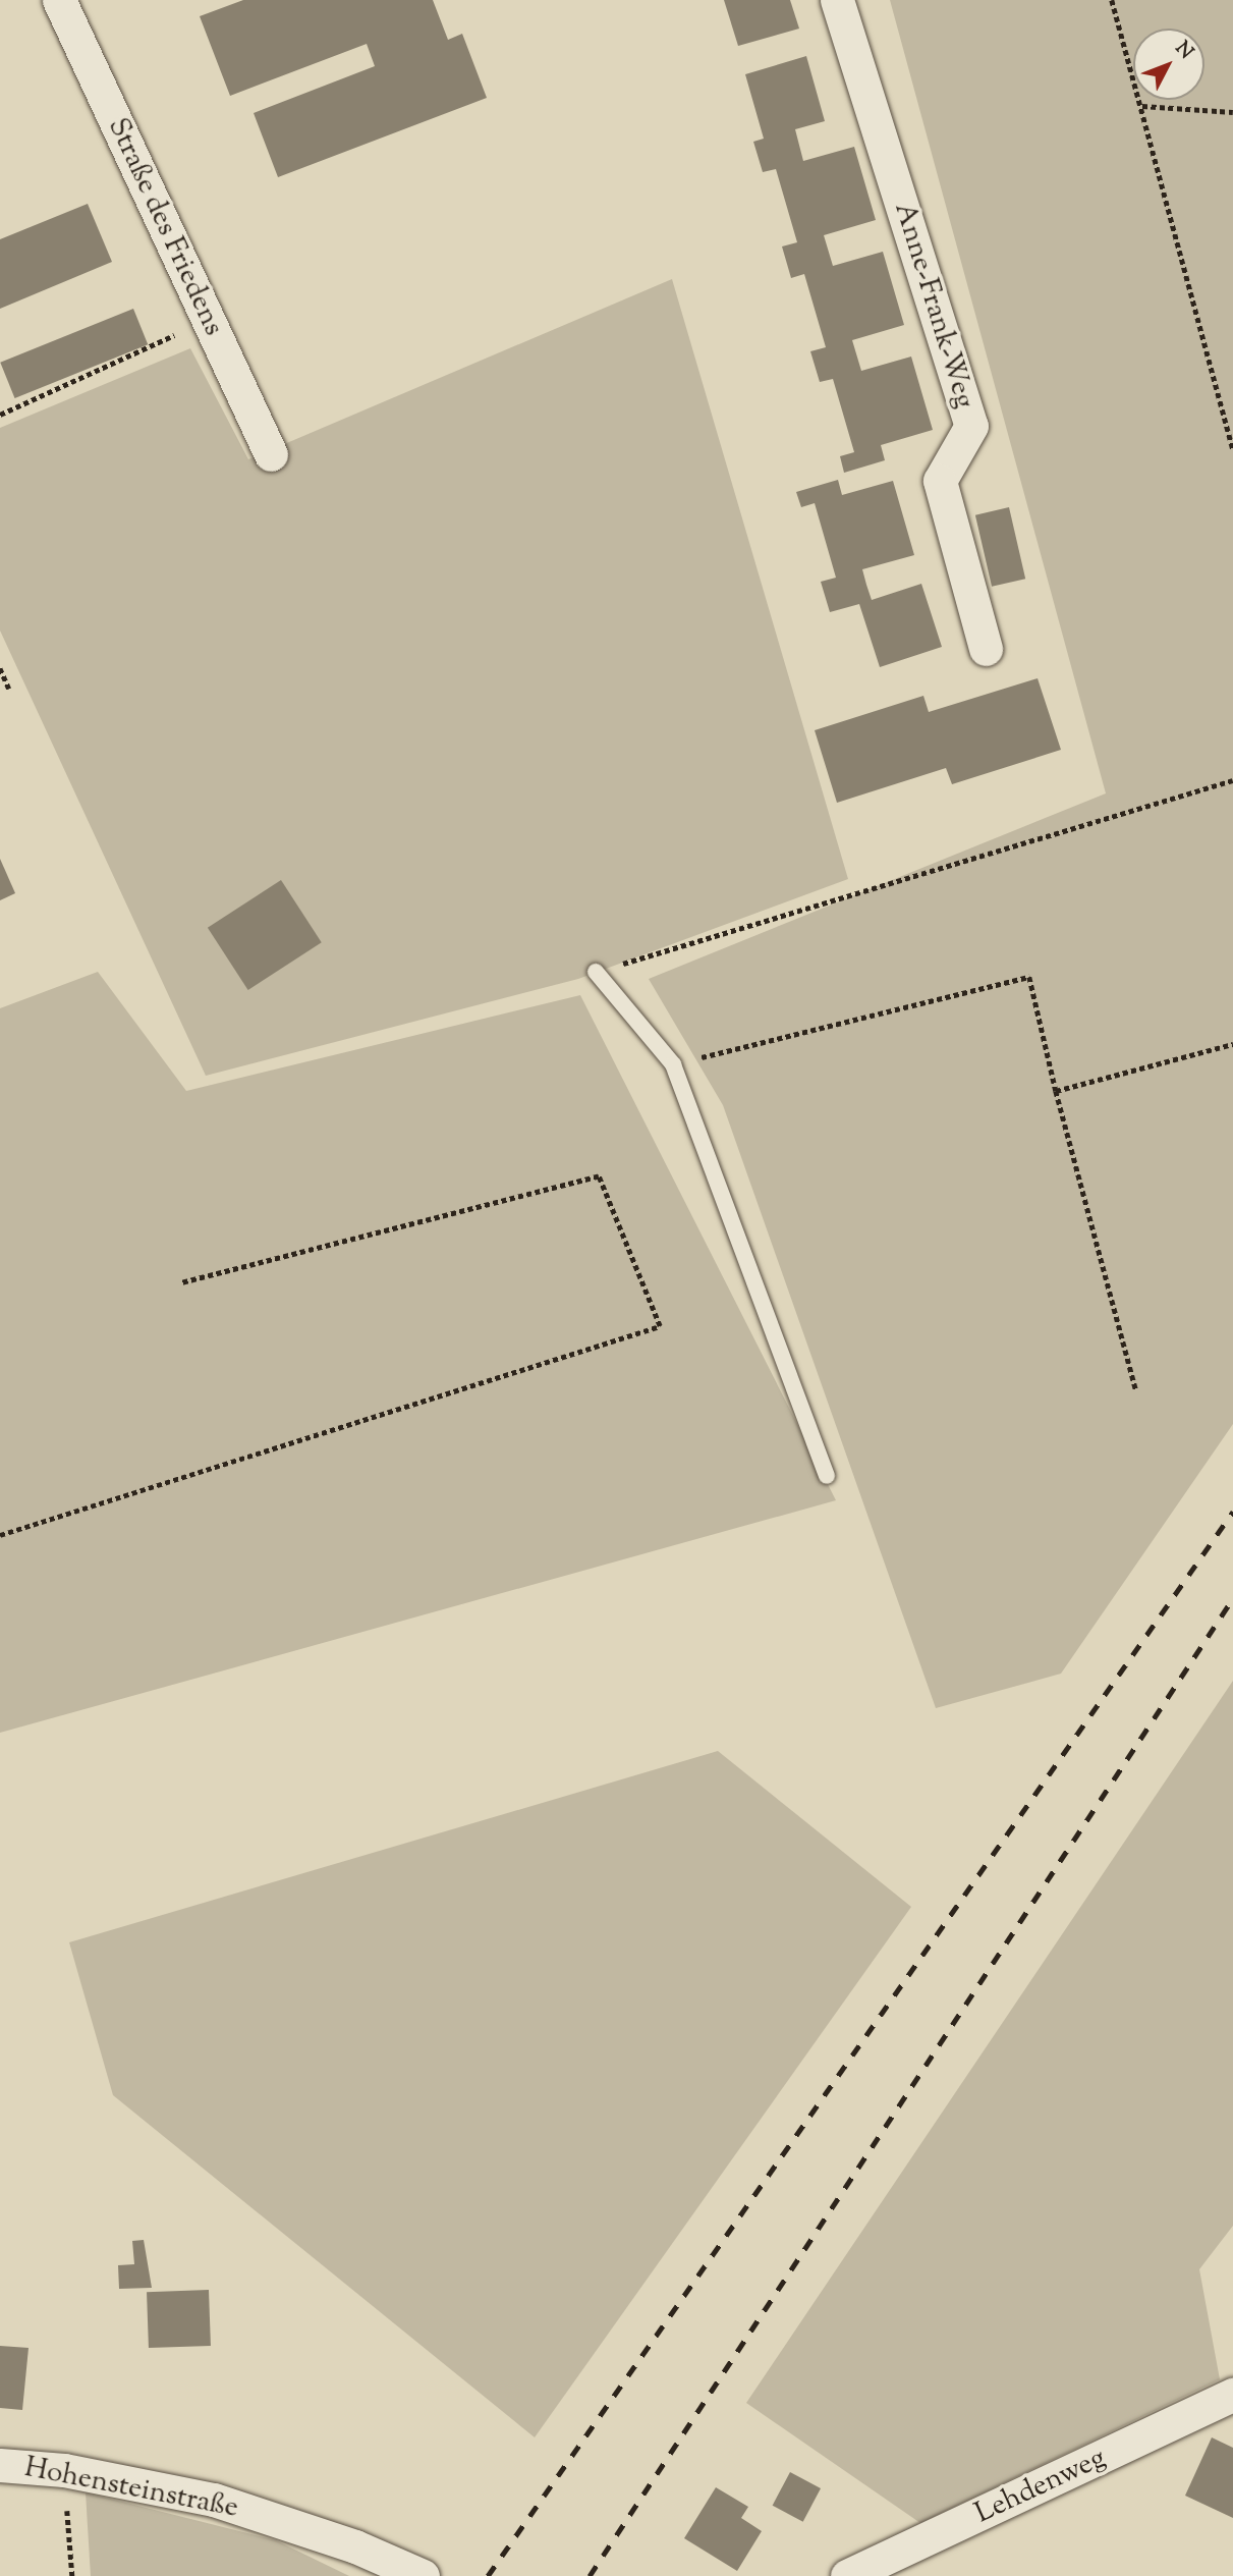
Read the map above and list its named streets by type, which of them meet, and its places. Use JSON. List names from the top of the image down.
{
  "streets": {
    "street": [
      "Straße des Friedens",
      "Anne-Frank-Weg",
      "Lehdenweg",
      "Hohensteinstraße"
    ]
  },
  "north": "top right"
}
